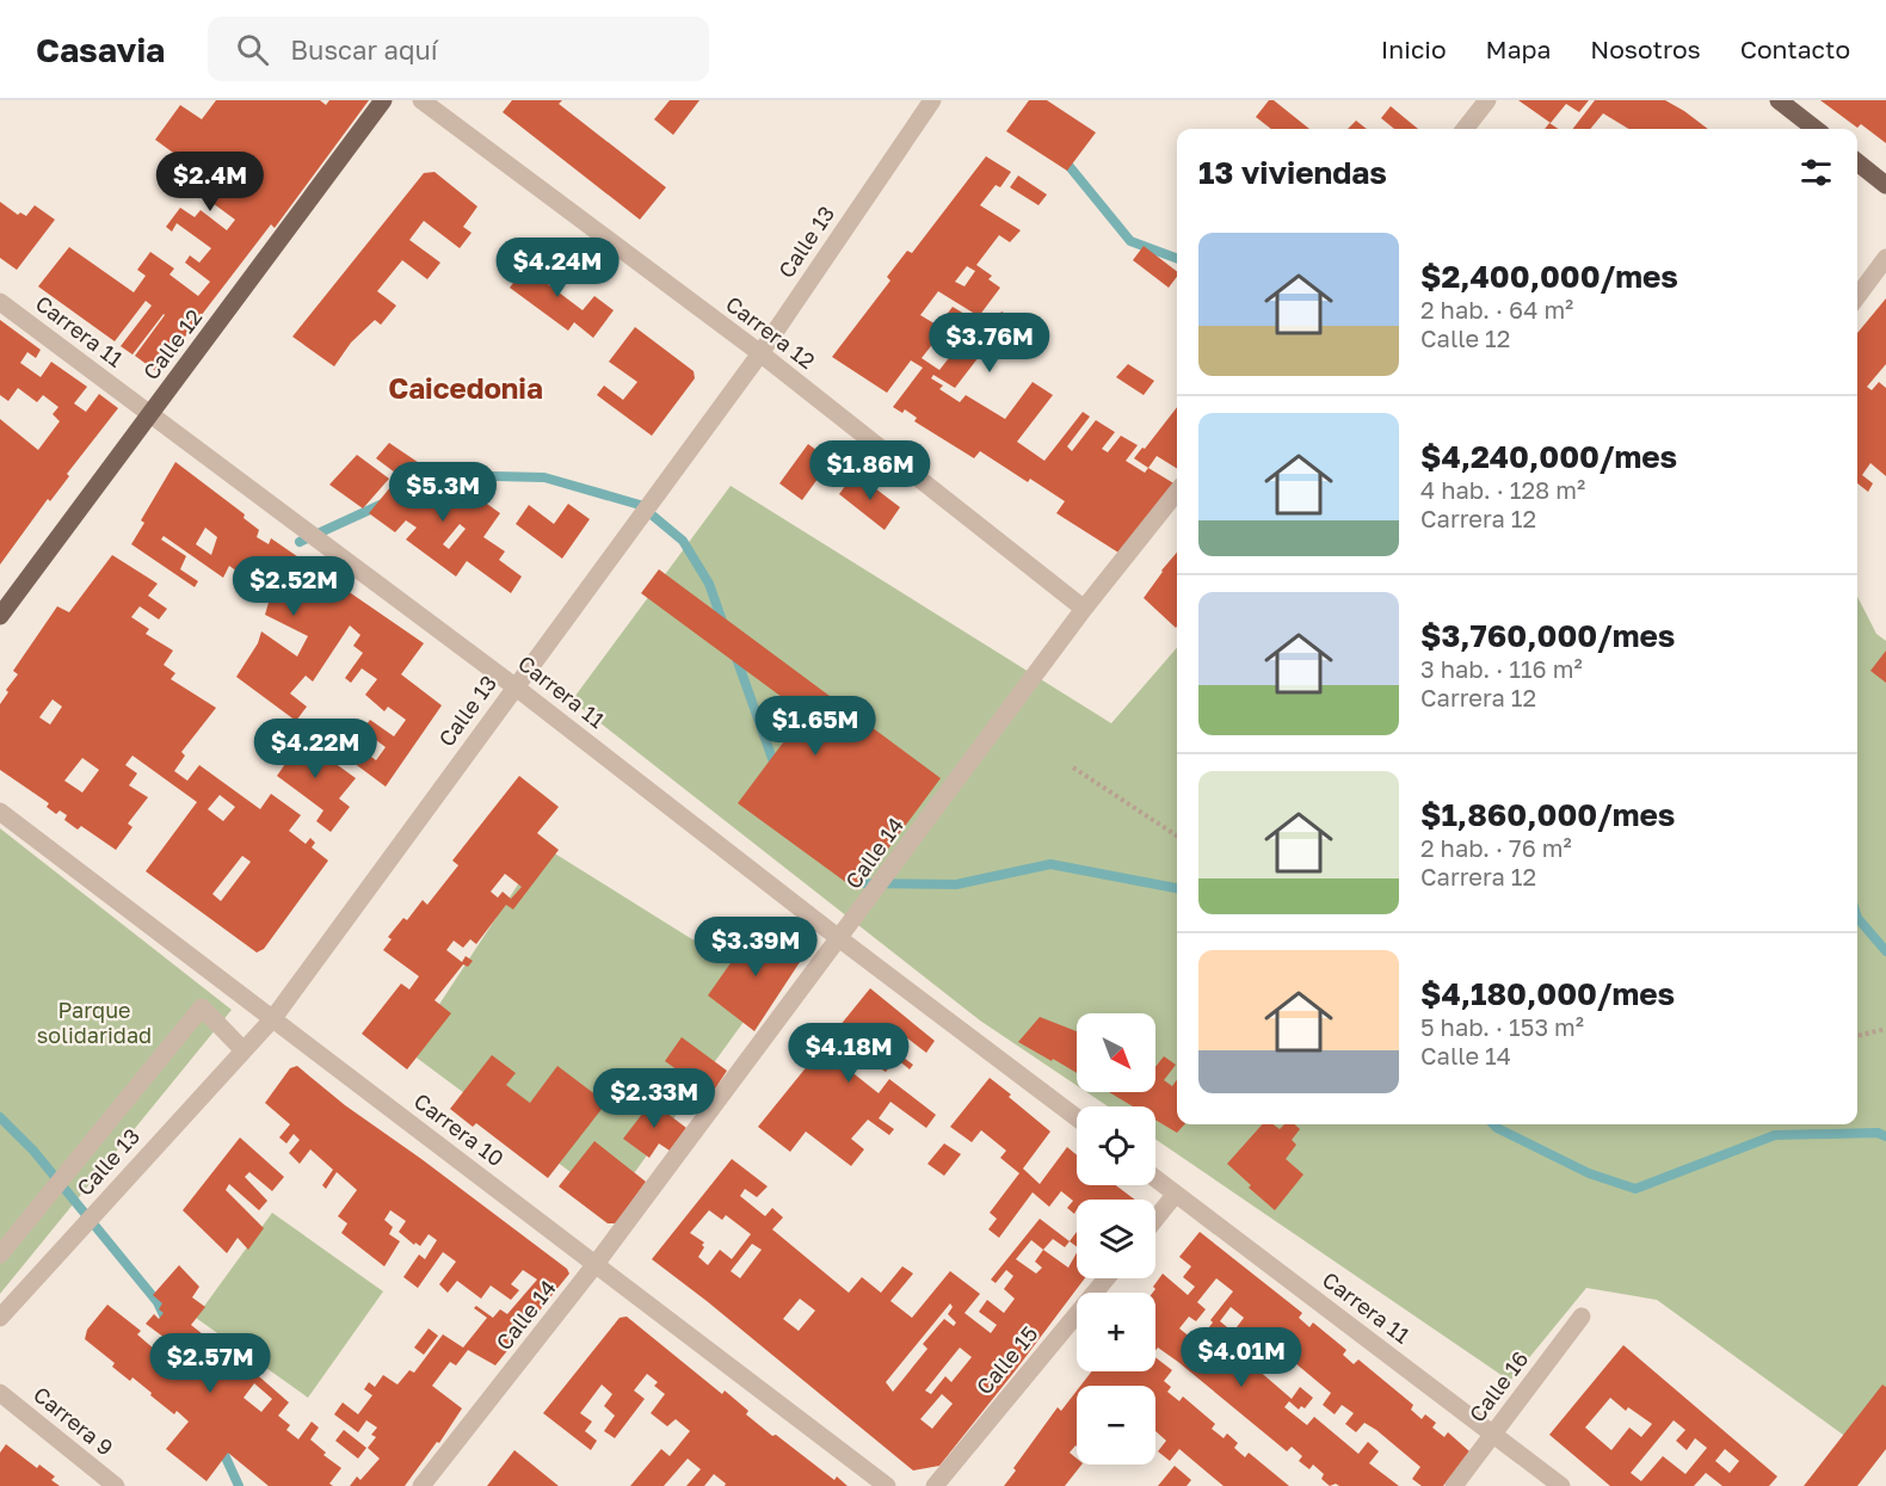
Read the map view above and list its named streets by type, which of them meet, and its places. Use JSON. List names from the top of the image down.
{
  "streets": {
    "main road": ["Calle 12"],
    "street": [
      "Calle 13",
      "Carrera 11",
      "Carrera 12",
      "Calle 14",
      "Carrera 10",
      "Calle 15",
      "Calle 16",
      "Carrera 9"
    ]
  },
  "crossings": [
    ["Calle 13", "Carrera 11"],
    ["Calle 13", "Carrera 12"],
    ["Calle 13", "Carrera 10"],
    ["Carrera 11", "Calle 12"],
    ["Carrera 11", "Calle 14"],
    ["Carrera 11", "Calle 16"],
    ["Carrera 12", "Calle 14"],
    ["Calle 14", "Carrera 10"]
  ],
  "districts": ["Caicedonia"],
  "parks": ["Parque solidaridad"],
  "north": "bottom right",
  "page": {
    "header": "Casavia",
    "search": "Buscar aquí",
    "nav": [
      "Inicio",
      "Mapa",
      "Nosotros",
      "Contacto"
    ],
    "heading": "13 viviendas",
    "price": [
      "$2.4M",
      "$4.24M",
      "$3.76M",
      "$1.86M",
      "$5.3M",
      "$2.52M",
      "$1.65M",
      "$4.22M",
      "$3.39M",
      "$4.18M",
      "$2.33M",
      "$4.01M",
      "$2.57M"
    ],
    "list": [
      {
        "name": "$2,400,000/mes",
        "note": "2 hab. · 64 m² · Calle 12"
      },
      {
        "name": "$4,240,000/mes",
        "note": "4 hab. · 128 m² · Carrera 12"
      },
      {
        "name": "$3,760,000/mes",
        "note": "3 hab. · 116 m² · Carrera 12"
      },
      {
        "name": "$1,860,000/mes",
        "note": "2 hab. · 76 m² · Carrera 12"
      },
      {
        "name": "$4,180,000/mes",
        "note": "5 hab. · 153 m² · Calle 14"
      }
    ],
    "map_buttons": ["+", "−"]
  }
}
